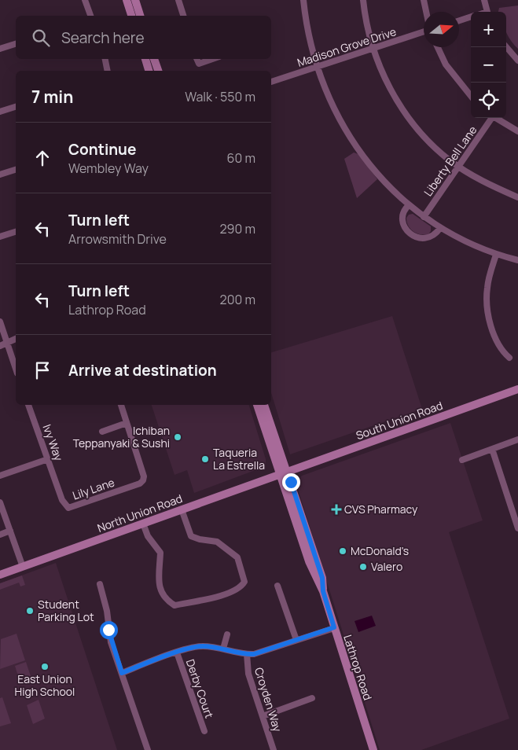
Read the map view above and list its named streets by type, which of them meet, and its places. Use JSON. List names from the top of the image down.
{
  "streets": {
    "street": [
      "Madison Grove Drive",
      "Liberty Bell Lane",
      "South Union Road",
      "Ivy Way",
      "Lily Lane",
      "North Union Road",
      "Lathrop Road",
      "Derby Court",
      "Croyden Way"
    ]
  },
  "crossings": [
    ["South Union Road", "North Union Road"],
    ["South Union Road", "Lathrop Road"],
    ["Ivy Way", "Lily Lane"],
    ["North Union Road", "Lathrop Road"]
  ],
  "places": {
    "other": [
      "Ichiban Teppanyaki & Sushi",
      "Taqueria La Estrella",
      "McDonald's",
      "Valero",
      "Student Parking Lot",
      "East Union High School"
    ],
    "health": ["CVS Pharmacy"]
  },
  "north": "right",
  "page": {
    "map_buttons": ["+", "−"],
    "search": "Search here",
    "heading": ["7 min", "Walk · 550 m"],
    "list": [
      ["Continue", "Wembley Way", "60 m"],
      ["Turn left", "Arrowsmith Drive", "290 m"],
      ["Turn left", "Lathrop Road", "200 m"],
      "Arrive at destination"
    ]
  }
}
